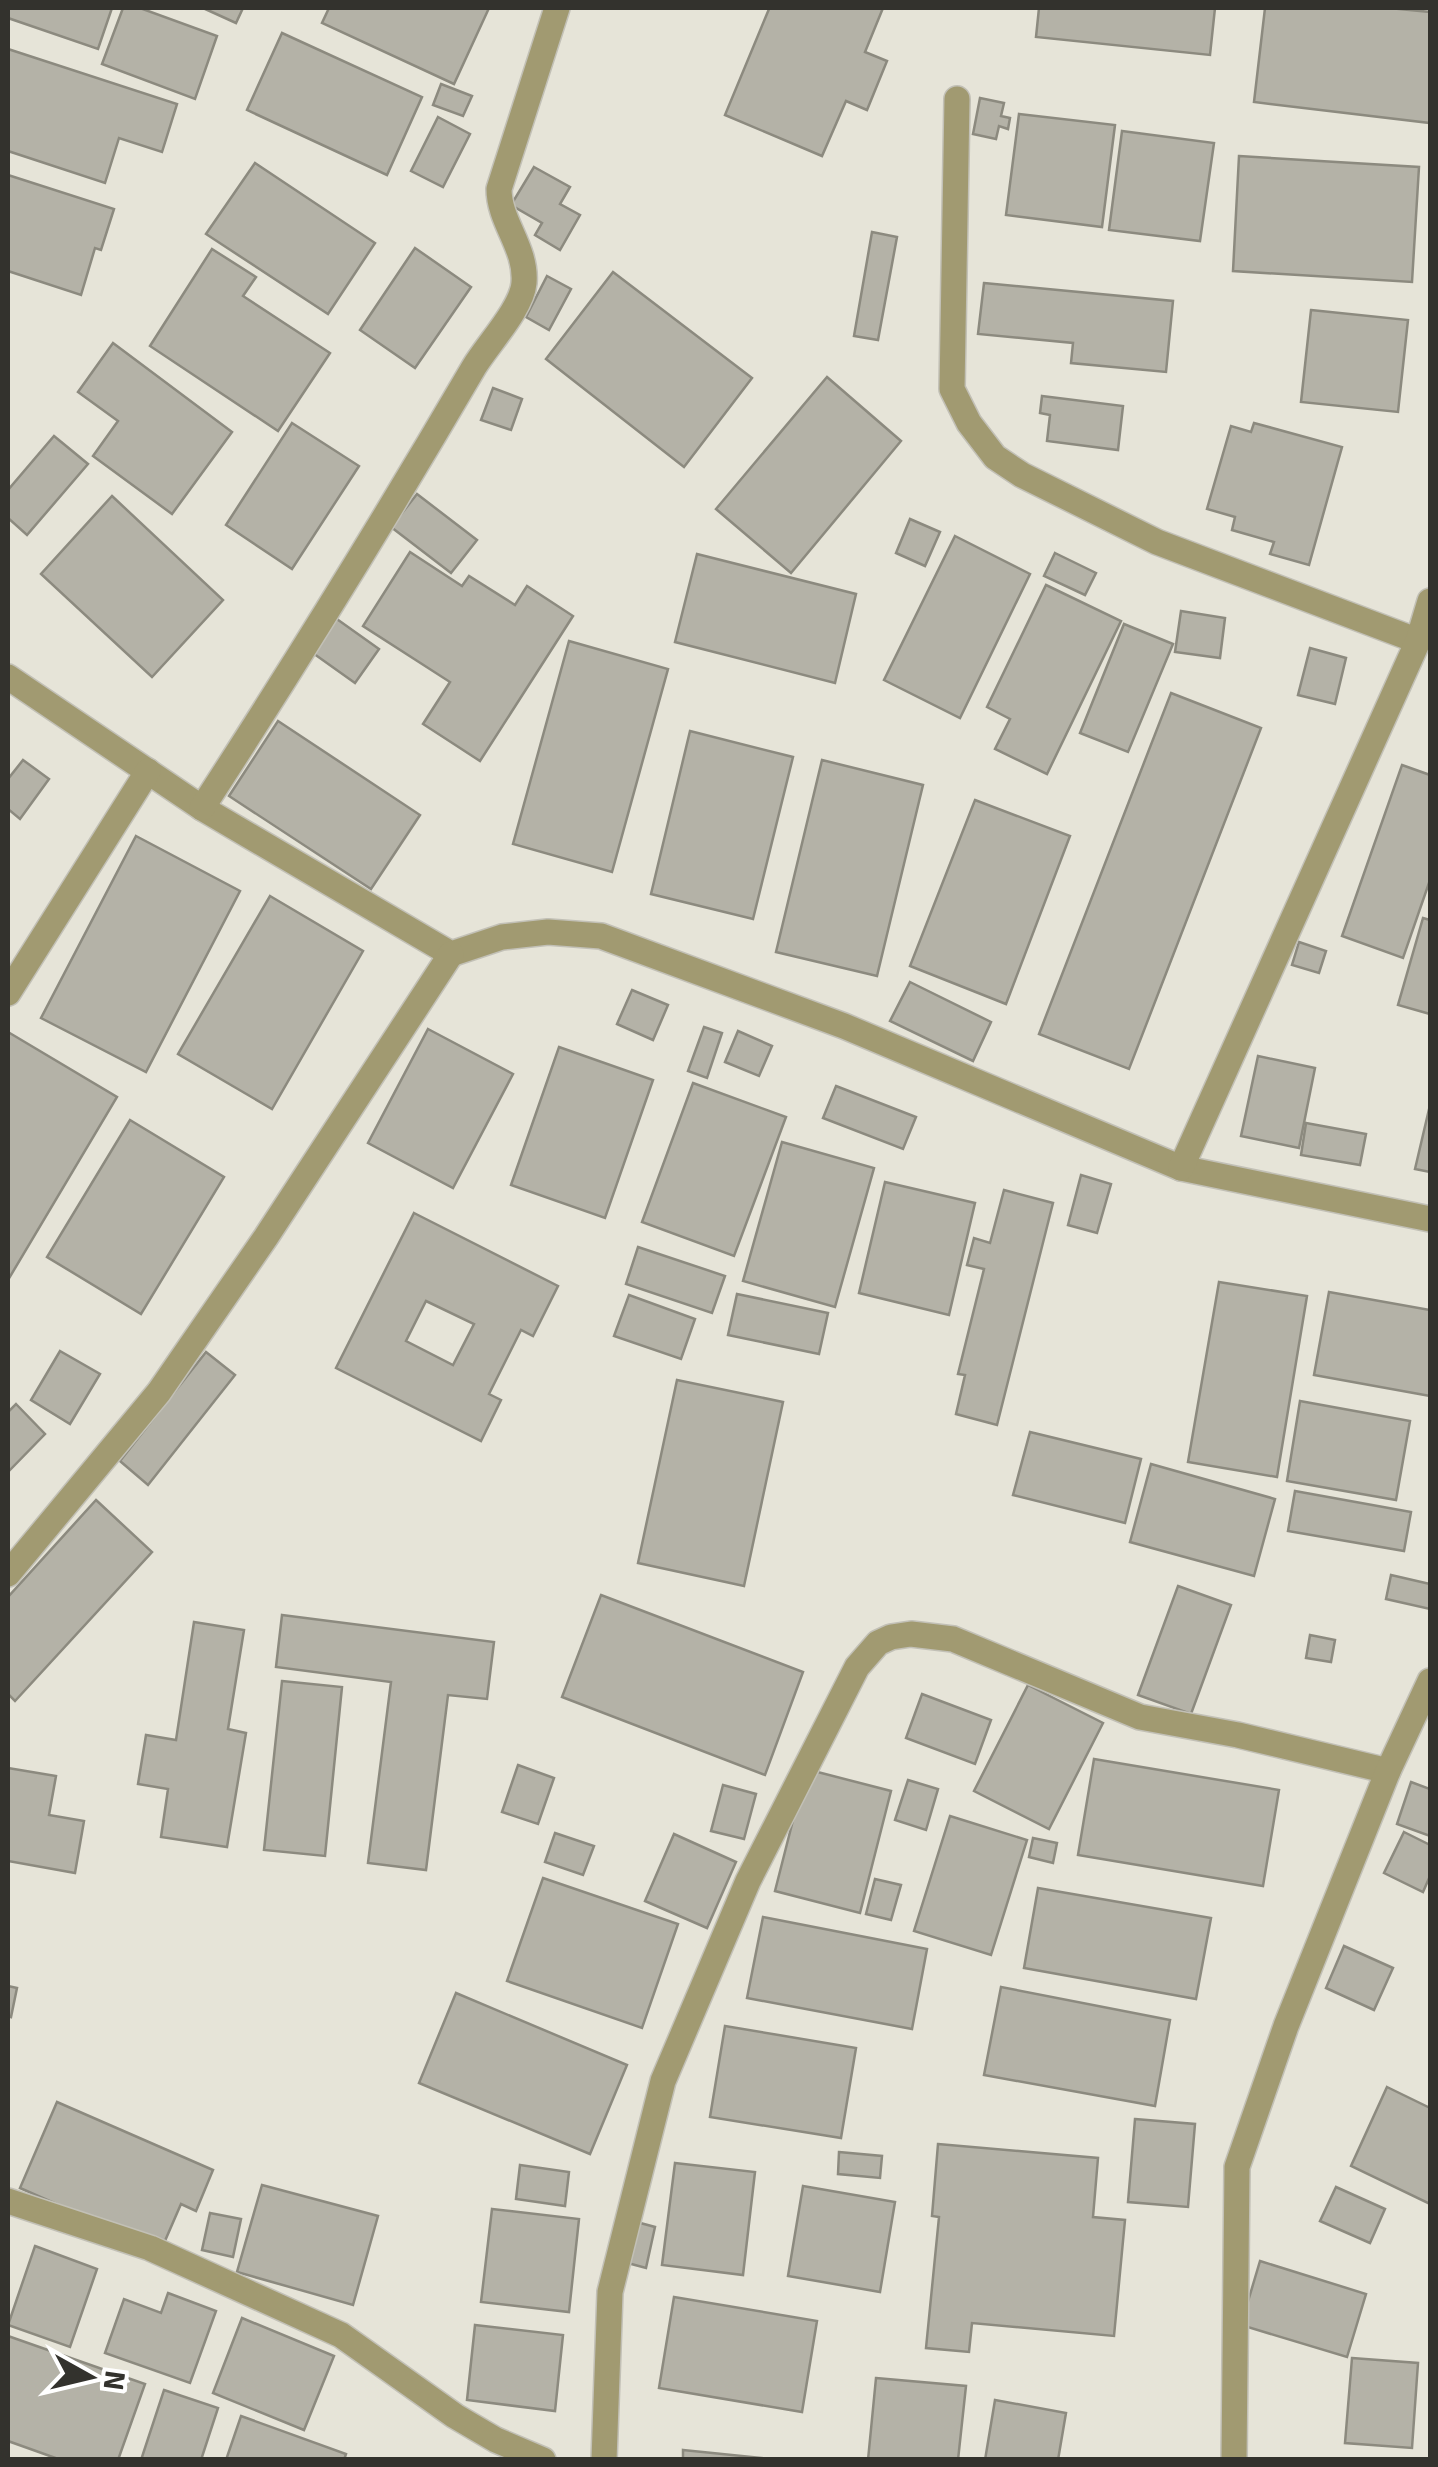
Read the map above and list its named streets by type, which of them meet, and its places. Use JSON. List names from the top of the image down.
{
  "north": "right"
}
